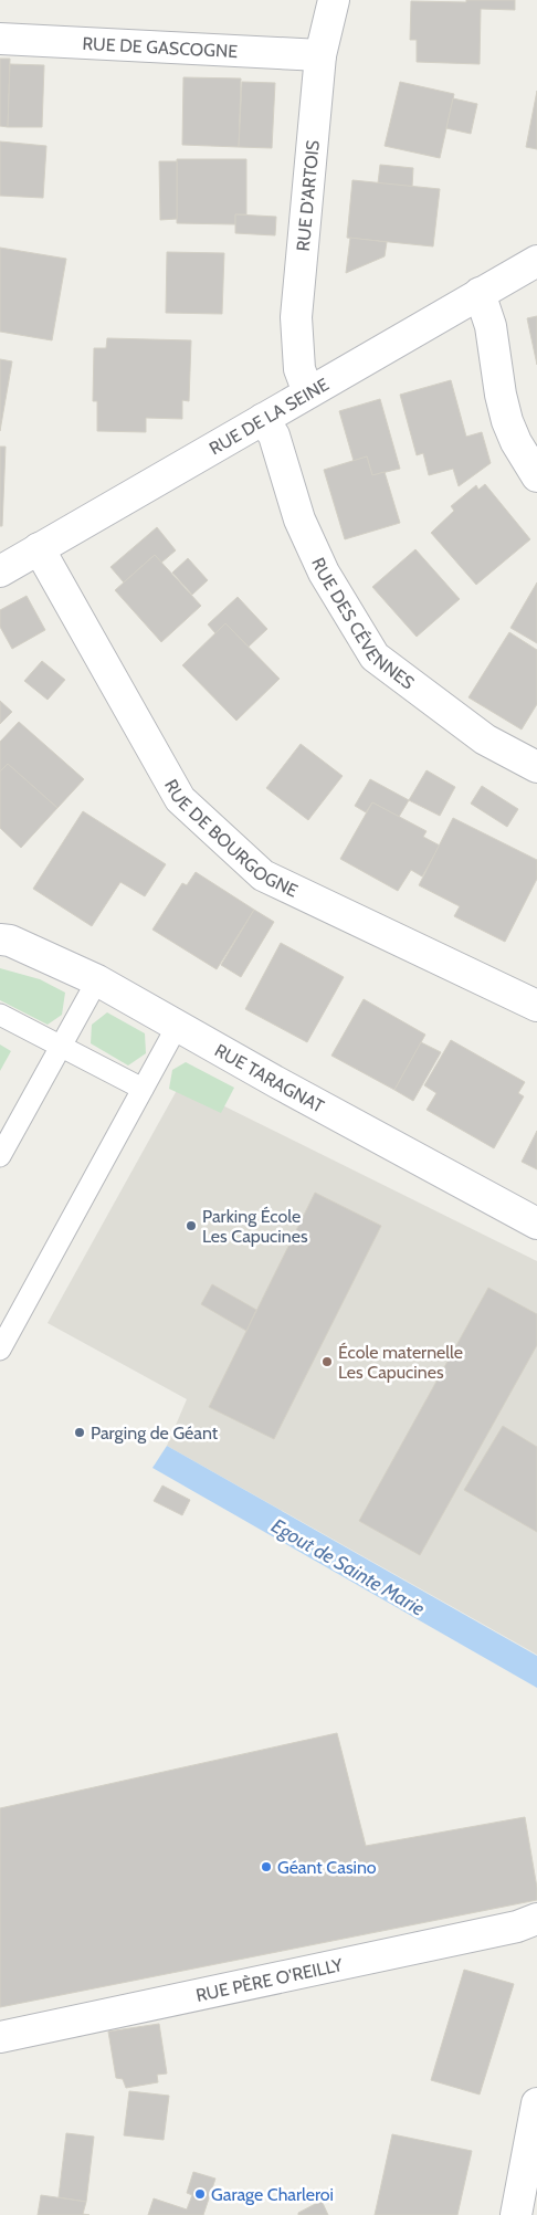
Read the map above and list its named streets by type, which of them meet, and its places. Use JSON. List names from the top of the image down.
{
  "streets": {
    "street": [
      "RUE DE GASCOGNE",
      "RUE D'ARTOIS",
      "RUE DE LA SEINE",
      "RUE DES CÉVENNES",
      "RUE DE BOURGOGNE",
      "RUE TARAGNAT",
      "RUE PÈRE O'REILLY"
    ]
  },
  "crossings": [
    ["RUE DE GASCOGNE", "RUE D'ARTOIS"],
    ["RUE D'ARTOIS", "RUE DE LA SEINE"],
    ["RUE DE LA SEINE", "RUE DES CÉVENNES"],
    ["RUE DE LA SEINE", "RUE DE BOURGOGNE"]
  ],
  "water": ["Egout de Sainte Marie"],
  "places": [
    "Parking École Les Capucines",
    "École maternelle Les Capucines",
    "Parging de Géant",
    "Géant Casino",
    "Garage Charleroi"
  ]
}
